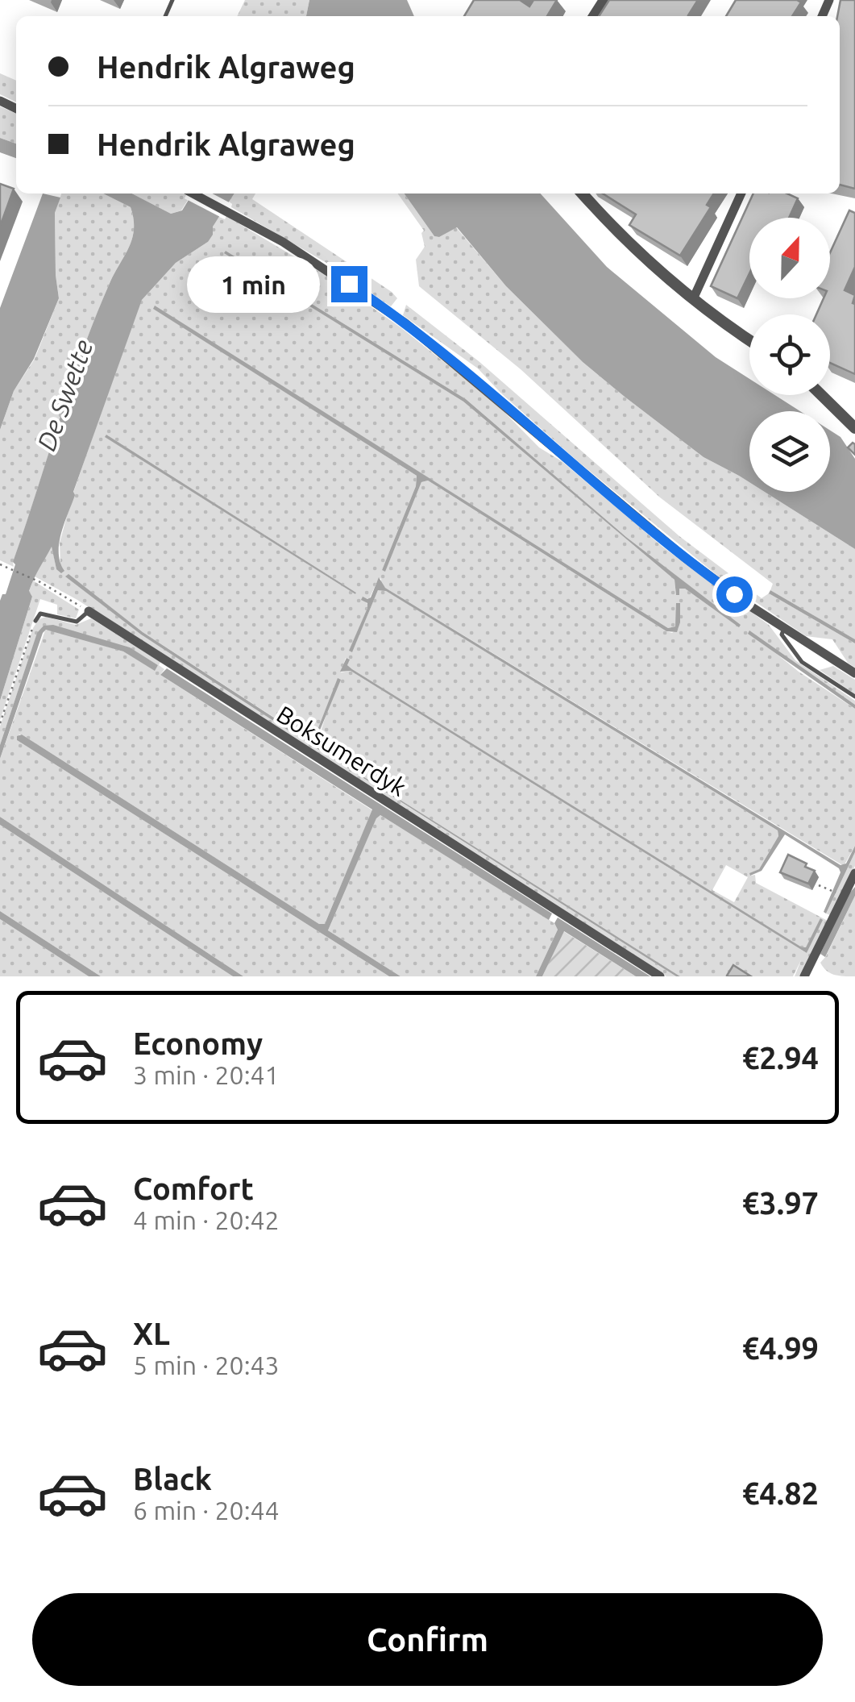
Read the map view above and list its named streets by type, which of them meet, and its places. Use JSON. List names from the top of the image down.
{
  "streets": {
    "street": ["Boksumerdyk"]
  },
  "water": ["De Swette"],
  "north": "top",
  "page": {
    "banner": ["Hendrik Algraweg", "Hendrik Algraweg"],
    "bubble": "1 min",
    "list": [
      {
        "name": "Economy",
        "note": "3 min · 20:41",
        "value": "€2.94"
      },
      {
        "name": "Comfort",
        "note": "4 min · 20:42",
        "value": "€3.97"
      },
      {
        "name": "XL",
        "note": "5 min · 20:43",
        "value": "€4.99"
      },
      {
        "name": "Black",
        "note": "6 min · 20:44",
        "value": "€4.82"
      }
    ],
    "buttons": "Confirm"
  }
}
